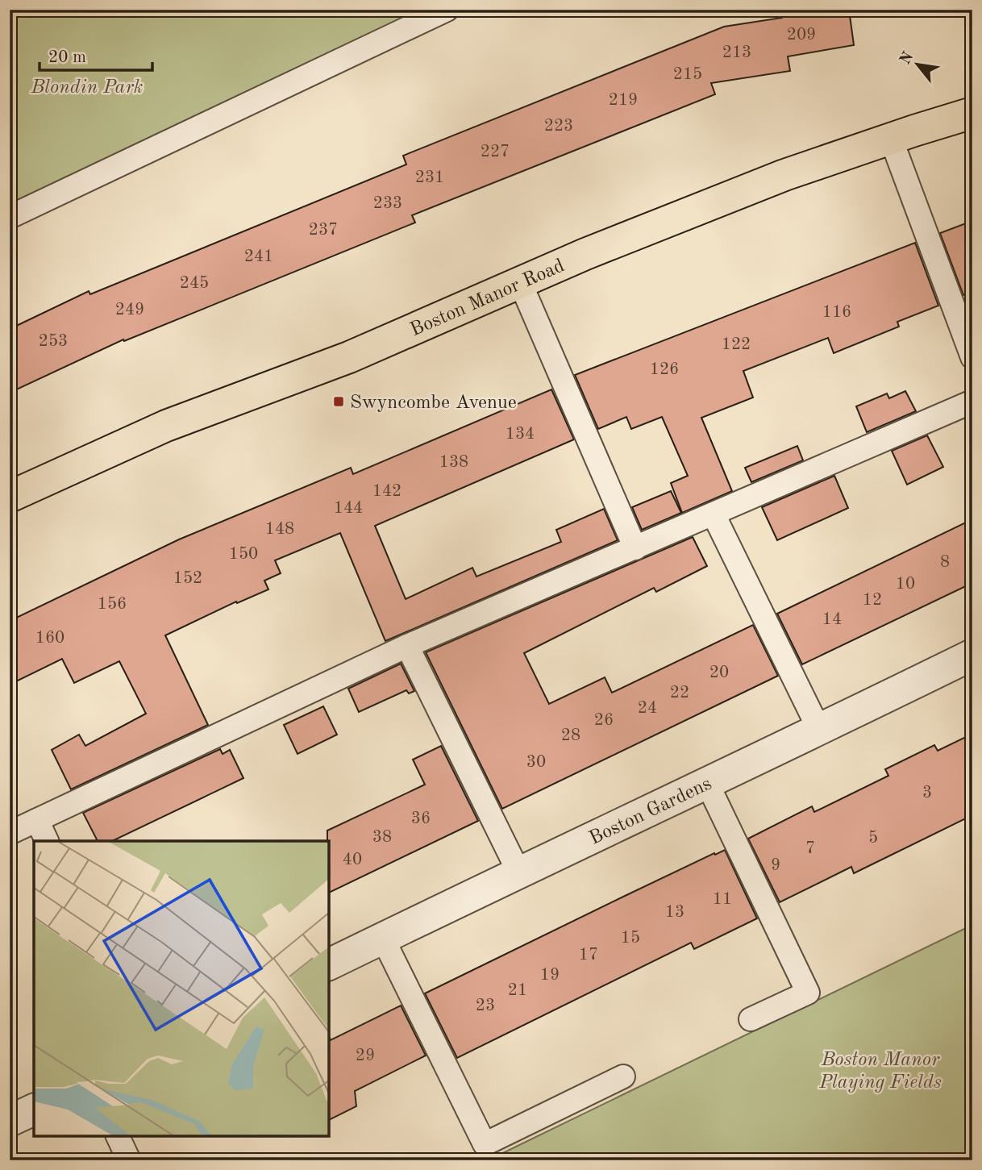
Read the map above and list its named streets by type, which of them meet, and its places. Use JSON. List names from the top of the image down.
{
  "streets": {
    "main road": ["Boston Manor Road"],
    "street": ["Boston Gardens"]
  },
  "parks": ["Blondin Park", "Boston Manor Playing Fields"],
  "places": {
    "transit": ["Swyncombe Avenue"]
  },
  "house_numbers": [
    "209",
    "213",
    "215",
    "219",
    "223",
    "227",
    "231",
    "233",
    "237",
    "241",
    "245",
    "249",
    "116",
    "253",
    "122",
    "126",
    "134",
    "138",
    "142",
    "144",
    "148",
    "150",
    "8",
    "152",
    "10",
    "12",
    "156",
    "14",
    "160",
    "20",
    "22",
    "24",
    "26",
    "28",
    "30",
    "3",
    "36",
    "38",
    "5",
    "7",
    "40",
    "9",
    "11",
    "13",
    "15",
    "17",
    "19",
    "21",
    "23",
    "29"
  ],
  "scale_bar": "20 m",
  "north": "top left"
}
